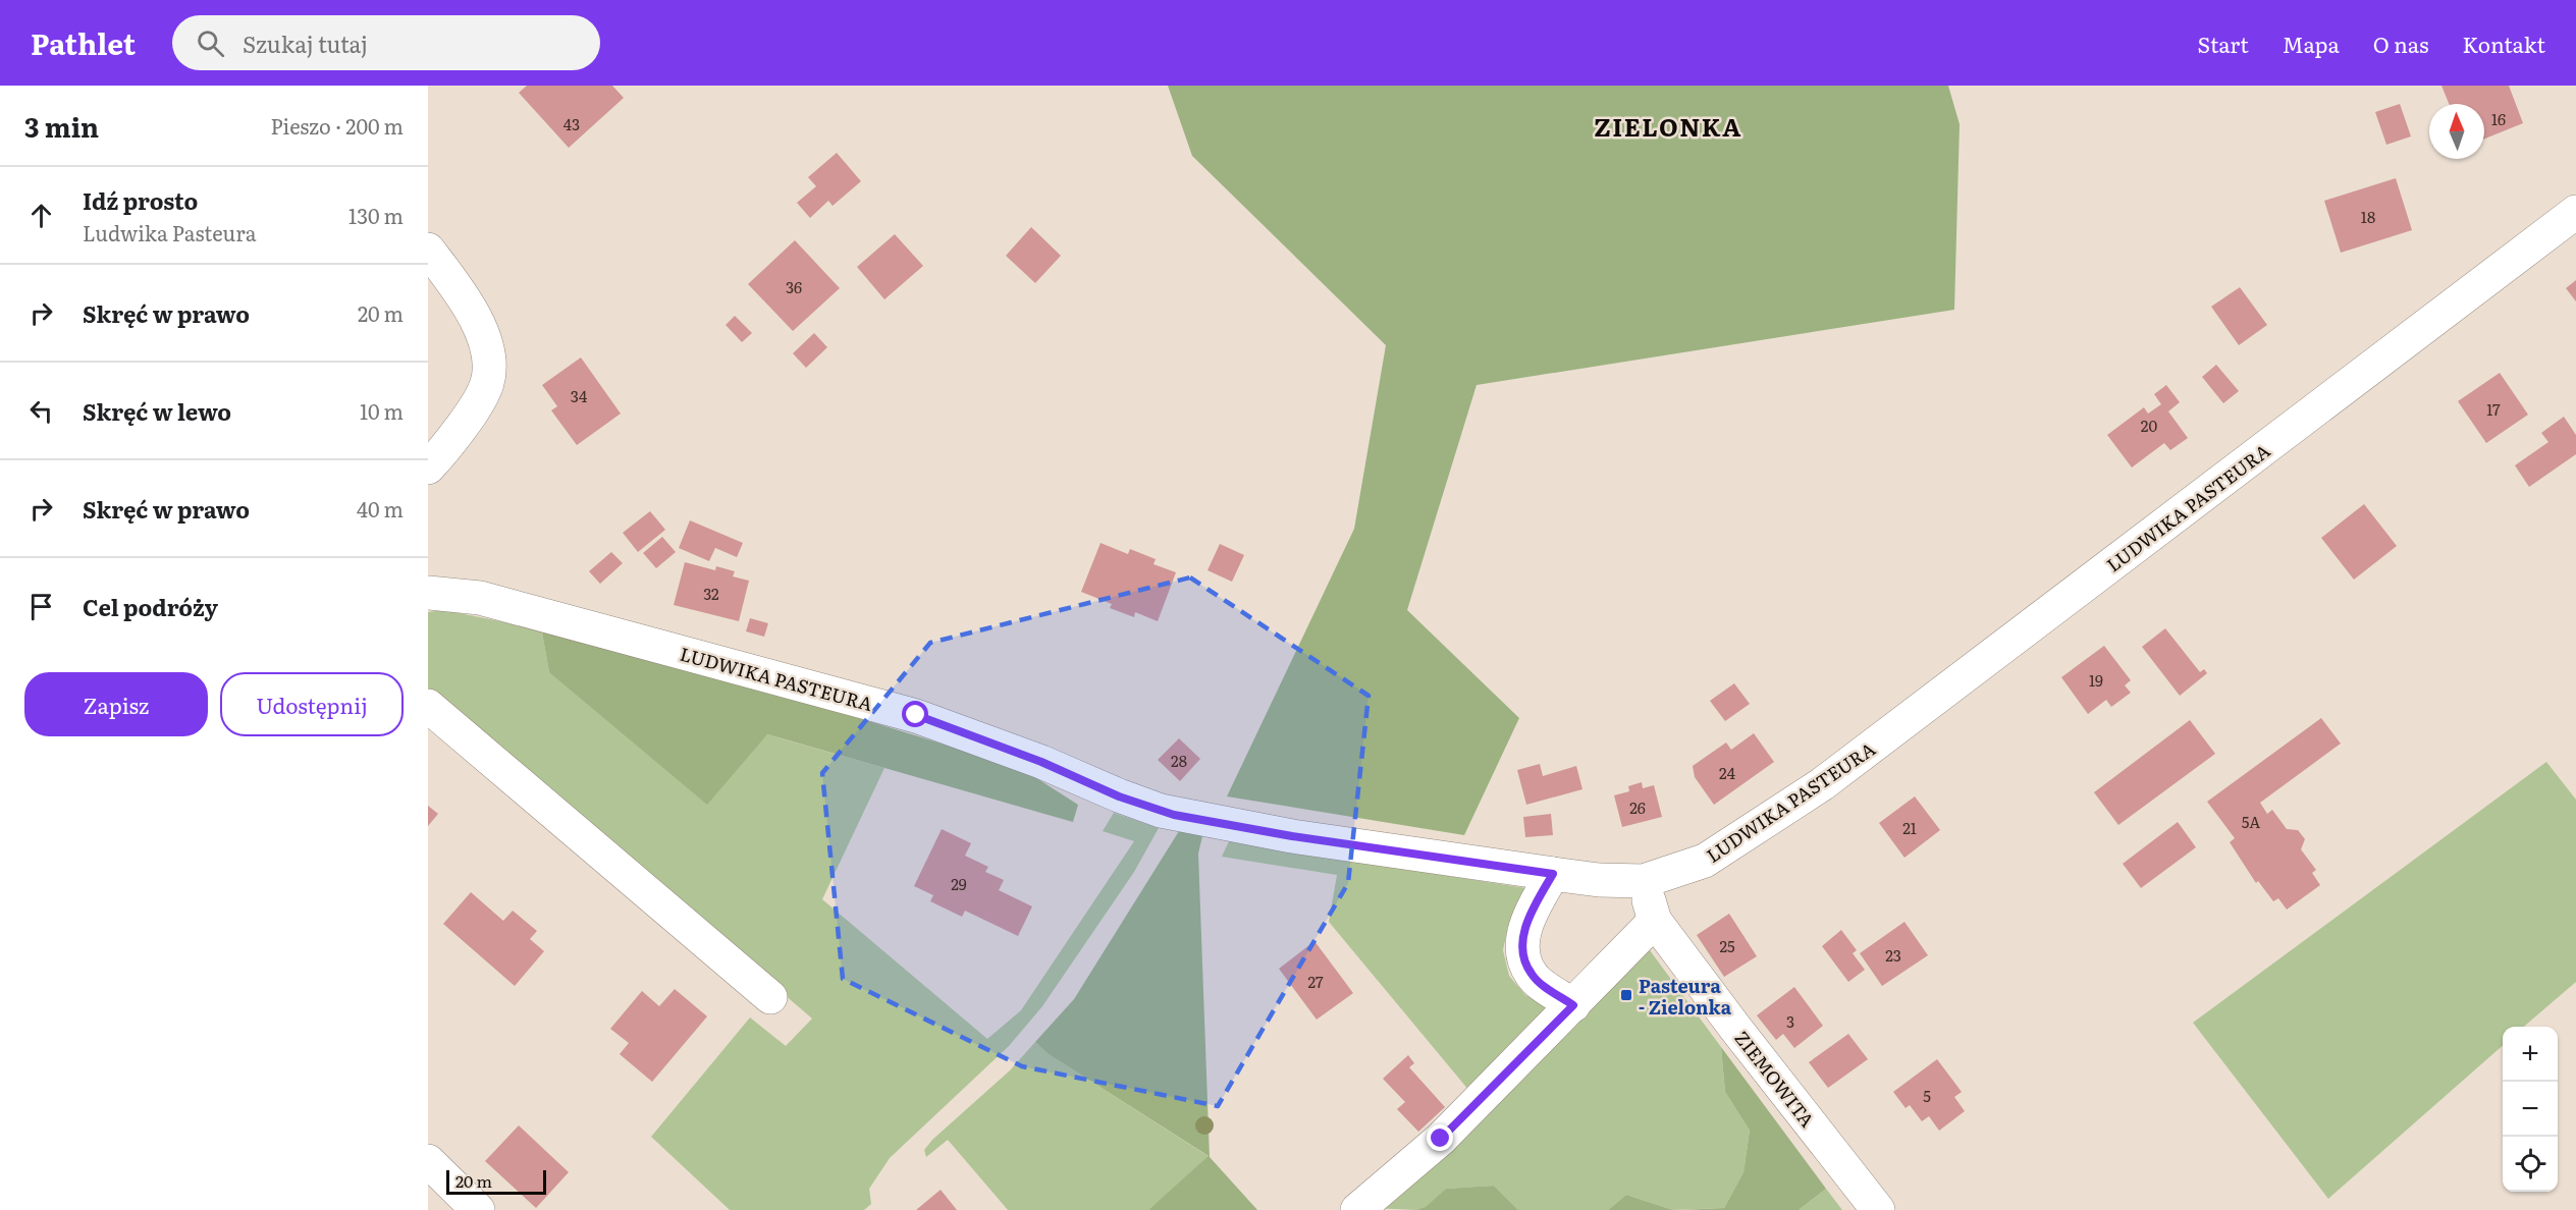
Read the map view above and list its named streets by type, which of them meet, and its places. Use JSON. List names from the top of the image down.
{
  "streets": {
    "street": ["LUDWIKA PASTEURA", "ZIEMOWITA"]
  },
  "crossings": [
    ["LUDWIKA PASTEURA", "ZIEMOWITA"]
  ],
  "districts": ["ZIELONKA"],
  "places": {
    "transit": ["Pasteura - Zielonka"]
  },
  "house_numbers": [
    "16",
    "43",
    "18",
    "36",
    "34",
    "17",
    "20",
    "32",
    "19",
    "28",
    "24",
    "26",
    "5A",
    "21",
    "29",
    "25",
    "23",
    "27",
    "3",
    "5"
  ],
  "scale_bar": "20 m",
  "north": "top",
  "page": {
    "header": "Pathlet",
    "search": "Szukaj tutaj",
    "nav": [
      "Start",
      "Mapa",
      "O nas",
      "Kontakt"
    ],
    "heading": ["3 min", "Pieszo · 200 m"],
    "list": [
      ["Idź prosto", "Ludwika Pasteura", "130 m"],
      ["Skręć w prawo", "20 m"],
      ["Skręć w lewo", "10 m"],
      ["Skręć w prawo", "40 m"],
      "Cel podróży"
    ],
    "buttons": ["Zapisz", "Udostępnij"],
    "map_buttons": ["+", "−"],
    "scale": "20 m"
  }
}
